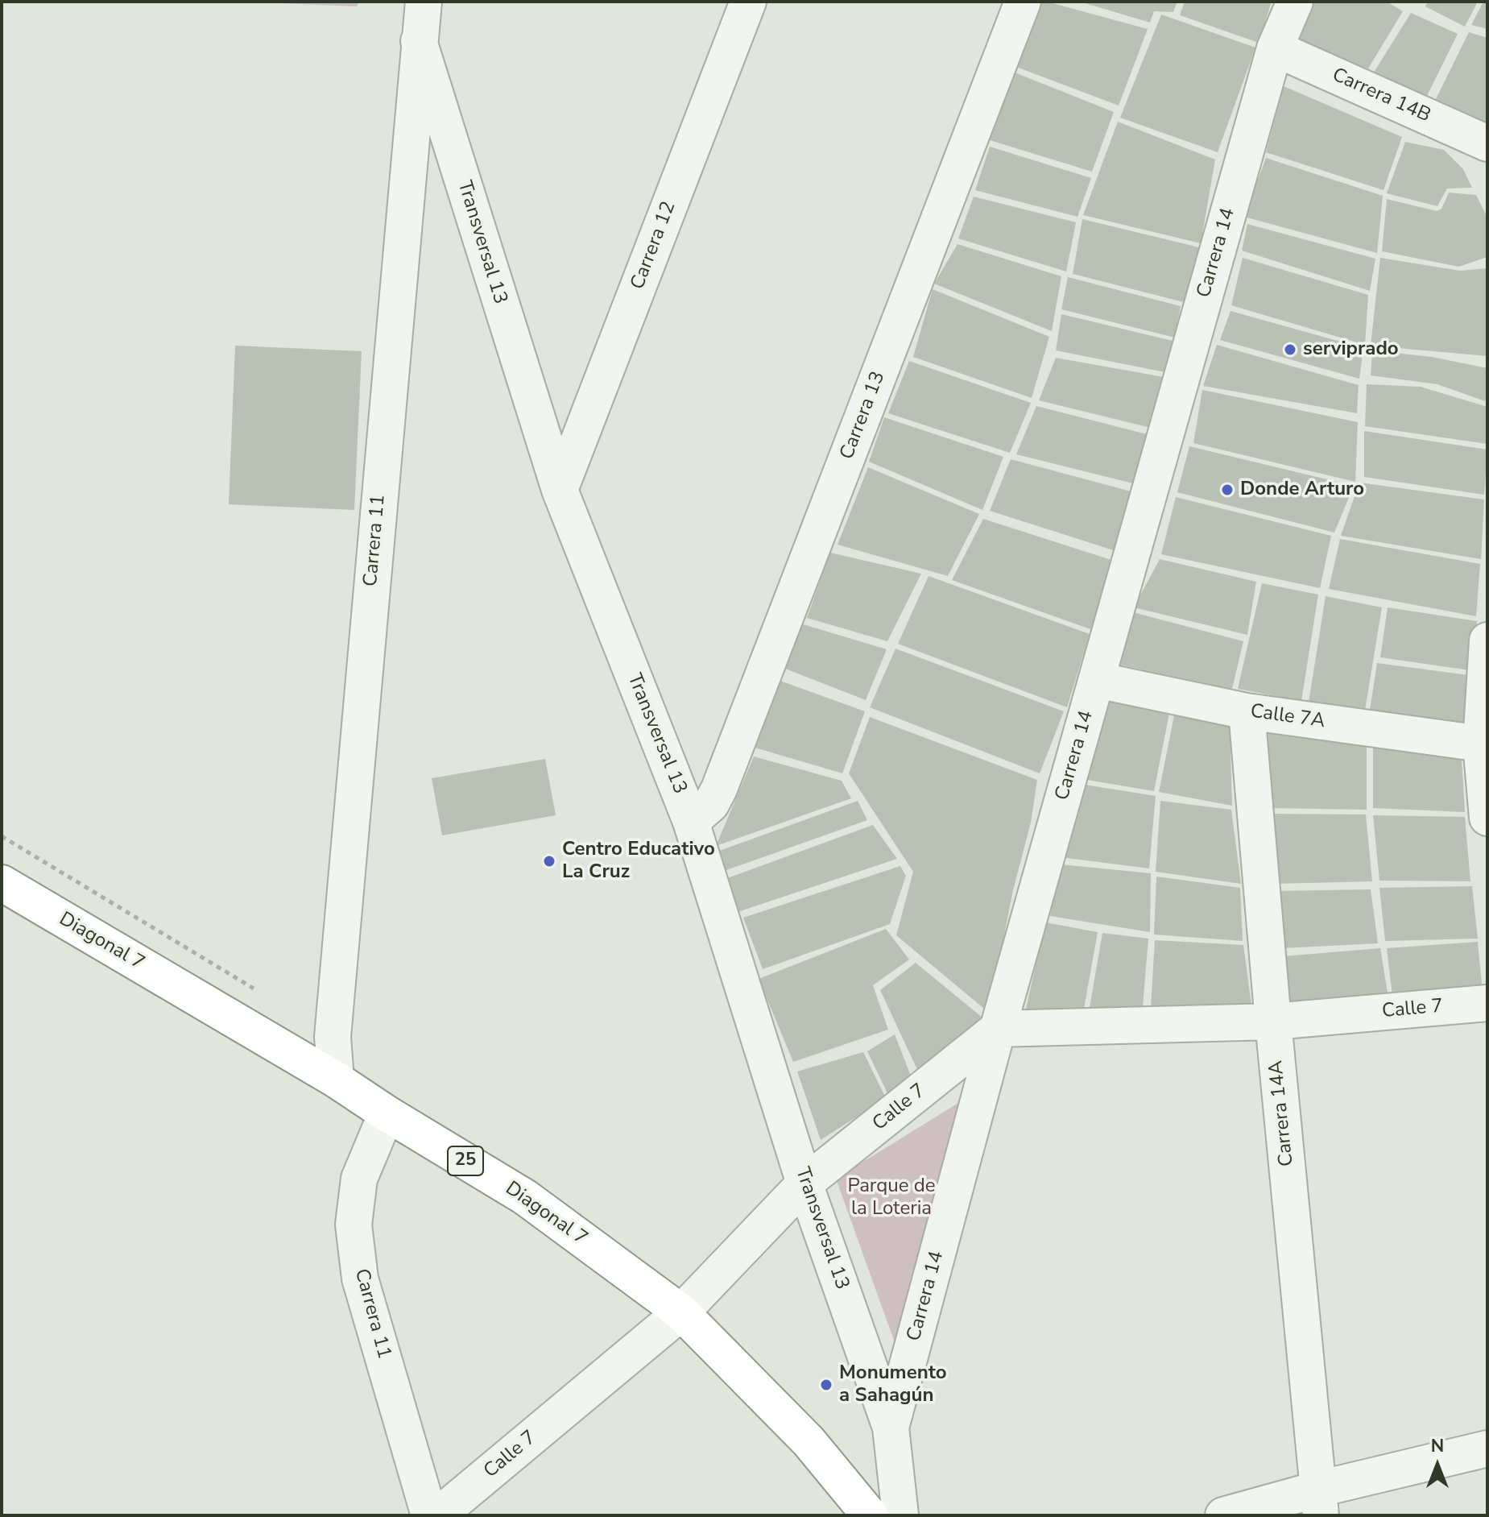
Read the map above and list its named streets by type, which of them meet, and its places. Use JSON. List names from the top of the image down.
{
  "streets": {
    "highway": ["Diagonal 7", "25"],
    "street": [
      "Carrera 14B",
      "Transversal 13",
      "Carrera 12",
      "Carrera 14",
      "Carrera 13",
      "Carrera 11",
      "Calle 7A",
      "Calle 7",
      "Carrera 14A"
    ]
  },
  "crossings": [
    ["Carrera 14B", "Carrera 14"],
    ["Transversal 13", "Carrera 12"],
    ["Transversal 13", "Carrera 14"],
    ["Transversal 13", "Carrera 13"],
    ["Transversal 13", "Carrera 11"],
    ["Transversal 13", "Calle 7"],
    ["Carrera 14", "Calle 7A"],
    ["Carrera 14", "Calle 7"],
    ["Carrera 11", "Diagonal 7"],
    ["Calle 7A", "Carrera 14A"],
    ["Diagonal 7", "Calle 7"],
    ["Calle 7", "Carrera 14A"]
  ],
  "parks": ["Parque de la Loteria"],
  "places": [
    "serviprado",
    "Donde Arturo",
    "Centro Educativo La Cruz",
    "Monumento a Sahagún"
  ],
  "north": "top"
}
